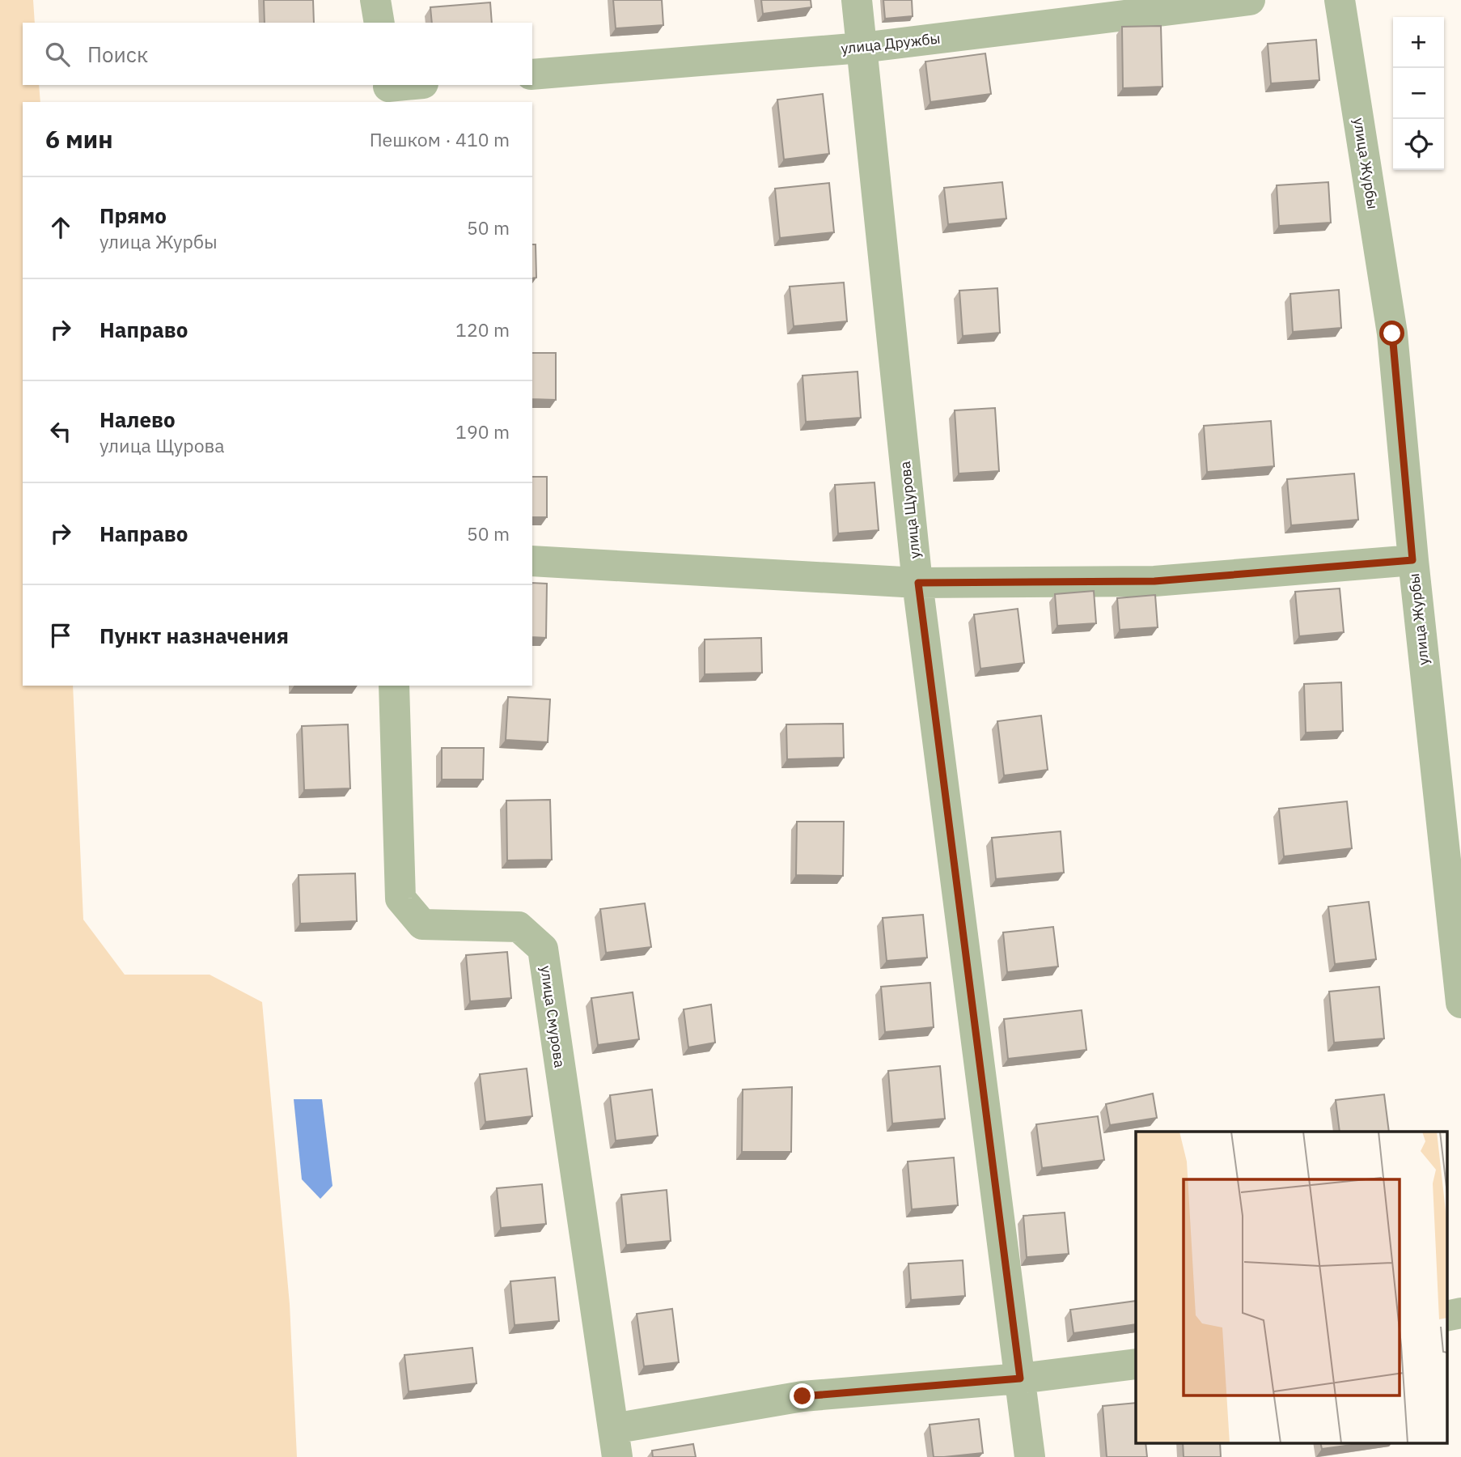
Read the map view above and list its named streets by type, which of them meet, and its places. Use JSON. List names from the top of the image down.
{
  "streets": {
    "street": [
      "улица Дружбы",
      "улица Журбы",
      "улица Щурова",
      "улица Смурова"
    ]
  },
  "crossings": [
    ["улица Дружбы", "улица Щурова"]
  ],
  "page": {
    "map_buttons": ["+", "−"],
    "search": "Поиск",
    "heading": ["6 мин", "Пешком · 410 m"],
    "list": [
      ["Прямо", "улица Журбы", "50 m"],
      ["Направо", "120 m"],
      ["Налево", "улица Щурова", "190 m"],
      ["Направо", "50 m"],
      "Пункт назначения"
    ]
  }
}
